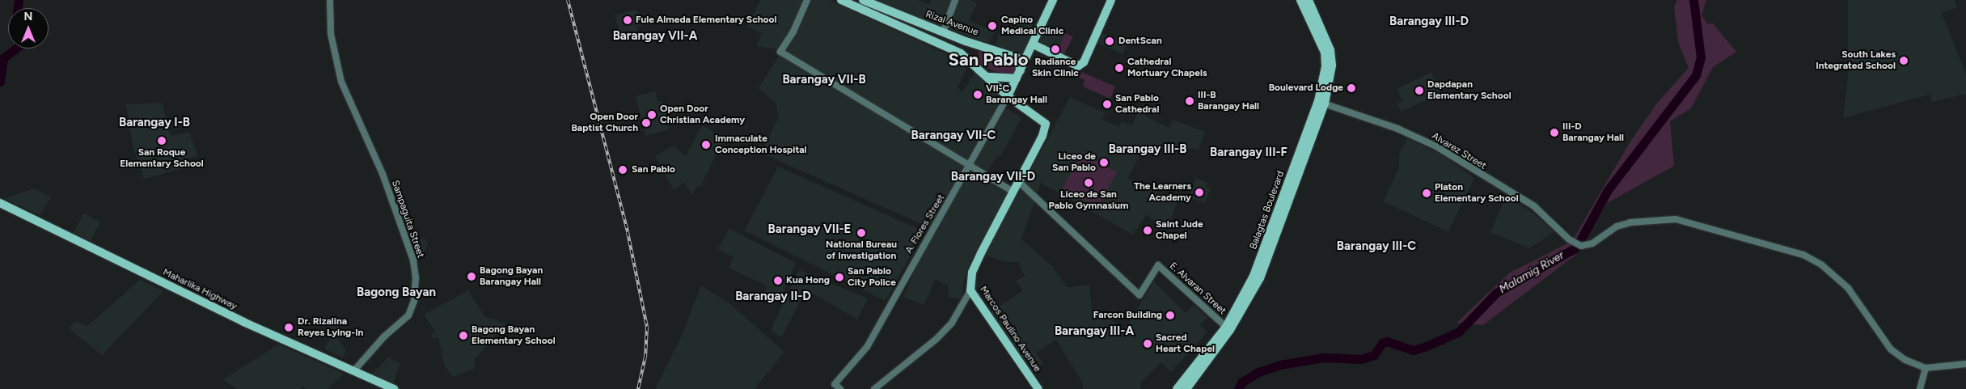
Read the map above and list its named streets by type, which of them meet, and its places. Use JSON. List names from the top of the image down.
{
  "streets": {
    "main road": [
      "Rizal Avenue",
      "Balagtas Boulevard",
      "Maharlika Highway",
      "Marcos Paulino Avenue"
    ],
    "street": [
      "Alvarez Street",
      "Sampaguita Street",
      "A. Flores Street",
      "E. Alvaran Street"
    ]
  },
  "crossings": [
    ["Alvarez Street", "Balagtas Boulevard"],
    ["Balagtas Boulevard", "E. Alvaran Street"],
    ["Sampaguita Street", "Maharlika Highway"],
    ["A. Flores Street", "Marcos Paulino Avenue"],
    ["E. Alvaran Street", "Marcos Paulino Avenue"]
  ],
  "districts": [
    "Barangay III-D",
    "Barangay VII-A",
    "San Pablo",
    "Barangay VII-B",
    "Barangay I-B",
    "Barangay VII-C",
    "Barangay III-B",
    "Barangay III-F",
    "Barangay VII-D",
    "Barangay VII-E",
    "Barangay III-C",
    "Bagong Bayan",
    "Barangay II-D",
    "Barangay III-A"
  ],
  "water": ["Malamig River"],
  "places": [
    "Fule Almeda Elementary School",
    "Capino Medical Clinic",
    "DentScan",
    "Radiance Skin Clinic",
    "South Lakes Integrated School",
    "Cathedral Mortuary Chapels",
    "Boulevard Lodge",
    "Dapdapan Elementary School",
    "VII-C Barangay Hall",
    "III-B Barangay Hall",
    "San Pablo Cathedral",
    "Open Door Christian Academy",
    "Open Door Baptist Church",
    "III-D Barangay Hall",
    "San Roque Elementary School",
    "Immaculate Conception Hospital",
    "Liceo de San Pablo",
    "San Pablo",
    "Liceo de San Pablo Gymnasium",
    "The Learners Academy",
    "Platon Elementary School",
    "Saint Jude Chapel",
    "National Bureau of Investigation",
    "Bagong Bayan Barangay Hall",
    "San Pablo City Police",
    "Kua Hong",
    "Farcon Building",
    "Dr. Rizalina Reyes Lying-In",
    "Bagong Bayan Elementary School",
    "Sacred Heart Chapel"
  ],
  "north": "top"
}
